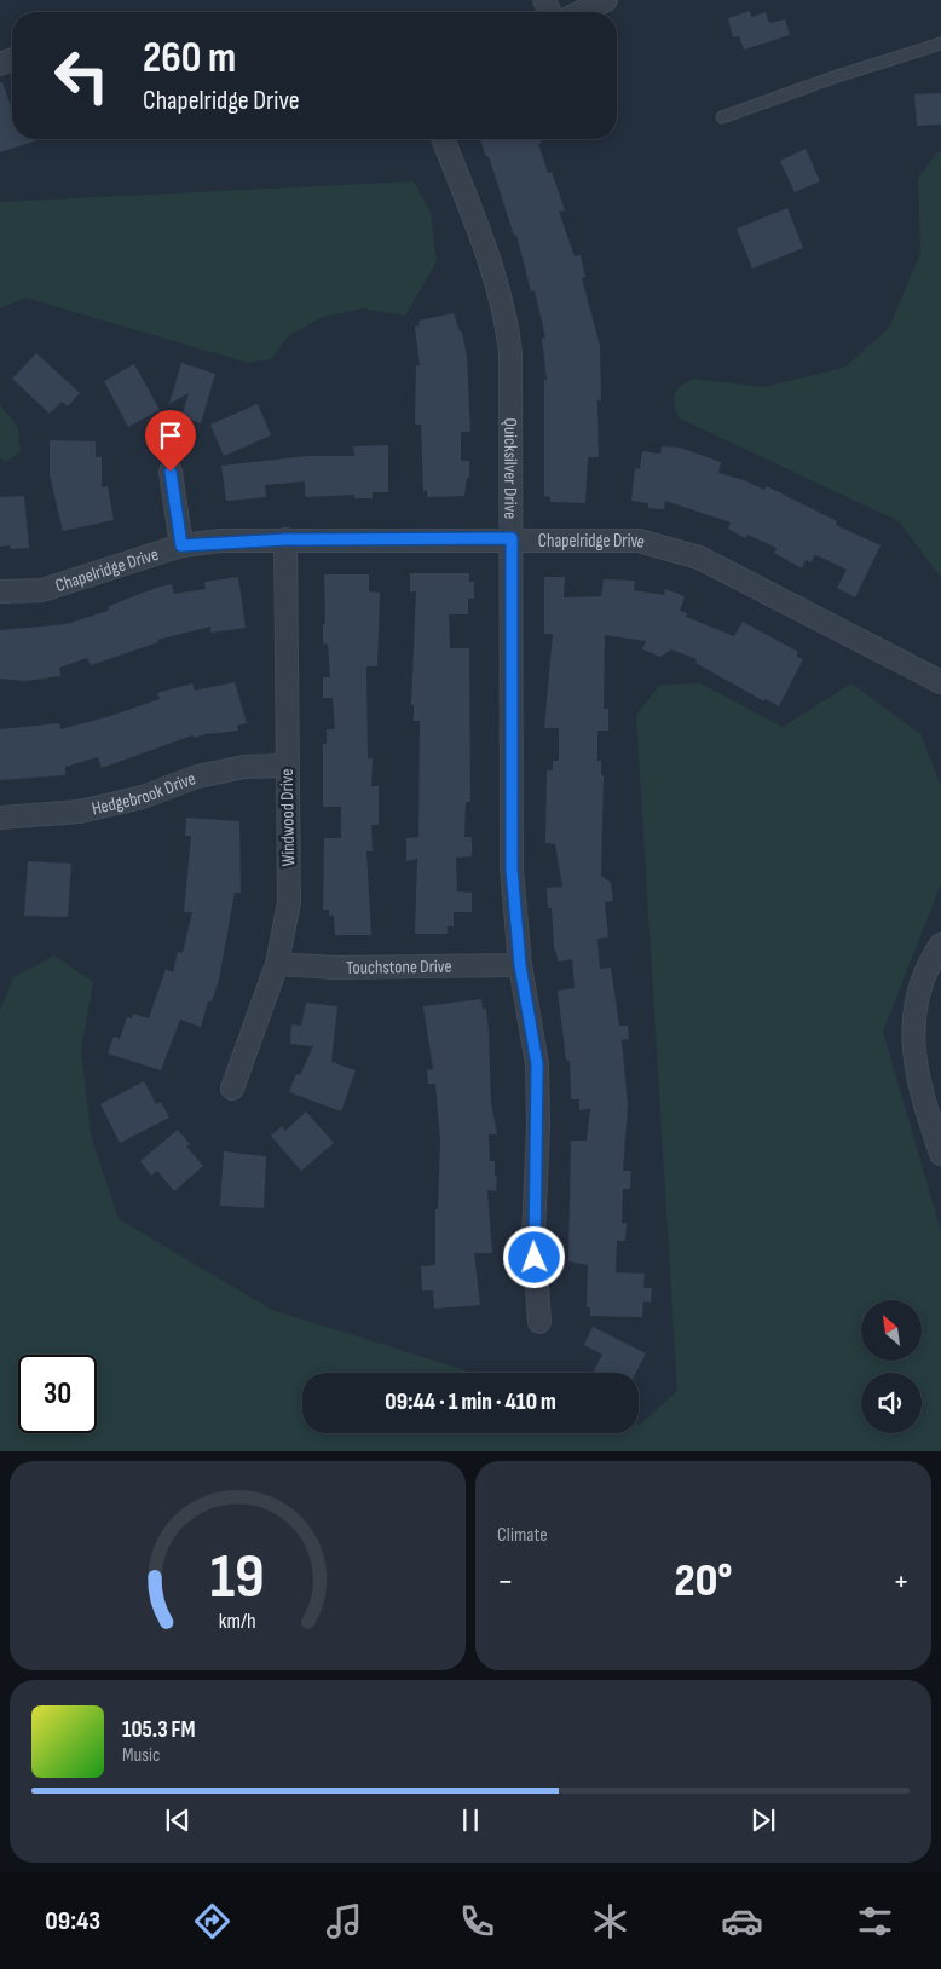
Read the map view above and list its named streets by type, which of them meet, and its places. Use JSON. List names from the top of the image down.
{
  "streets": {
    "street": [
      "Quicksilver Drive",
      "Chapelridge Drive",
      "Hedgebrook Drive",
      "Windwood Drive",
      "Touchstone Drive"
    ]
  },
  "crossings": [
    ["Quicksilver Drive", "Chapelridge Drive"],
    ["Quicksilver Drive", "Touchstone Drive"],
    ["Chapelridge Drive", "Windwood Drive"],
    ["Hedgebrook Drive", "Windwood Drive"],
    ["Windwood Drive", "Touchstone Drive"]
  ],
  "north": "top left",
  "page": {
    "turn": ["260 m", "Chapelridge Drive"],
    "limit": "30",
    "trip": "09:44 · 1 min · 410 m",
    "tile": "Climate",
    "heat": ["−", "20°", "+"],
    "song": ["105.3 FM", "Music"],
    "tabs": "09:43",
    "gauge": ["19", "km/h"]
  }
}
